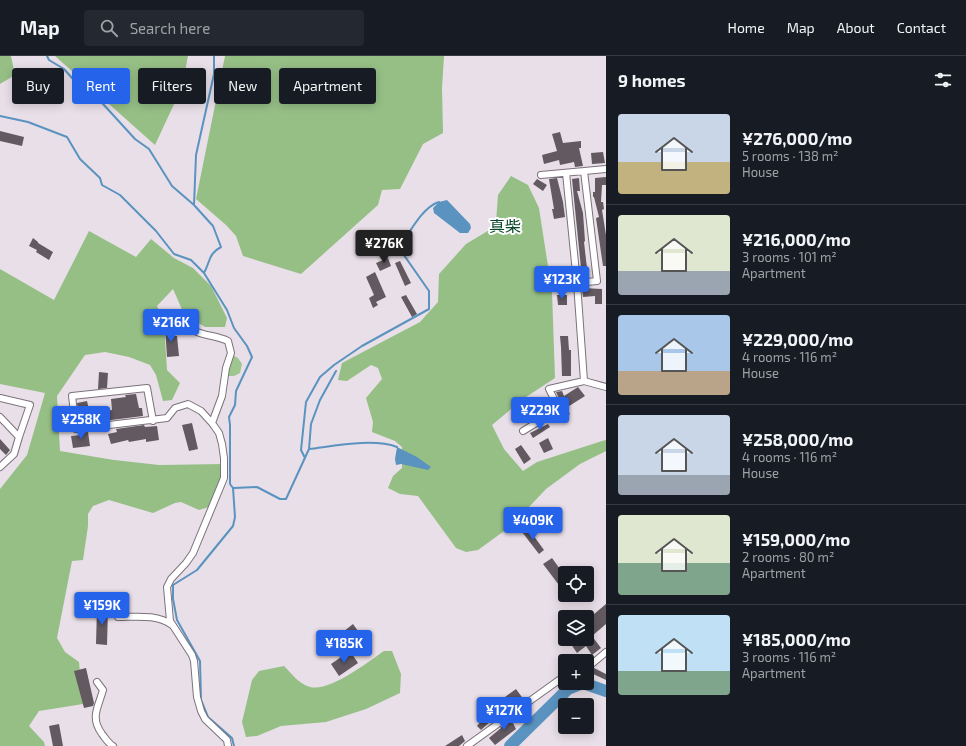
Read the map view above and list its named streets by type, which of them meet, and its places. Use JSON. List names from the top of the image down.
{
  "districts": ["真柴"],
  "page": {
    "header": "Map",
    "search": "Search here",
    "nav": [
      "Home",
      "Map",
      "About",
      "Contact"
    ],
    "heading": "9 homes",
    "chip": [
      "Buy",
      "Rent",
      "Filters",
      "New",
      "Apartment"
    ],
    "list": [
      {
        "name": "¥276,000/mo",
        "note": "5 rooms · 138 m² · House"
      },
      {
        "name": "¥216,000/mo",
        "note": "3 rooms · 101 m² · Apartment"
      },
      {
        "name": "¥229,000/mo",
        "note": "4 rooms · 116 m² · House"
      },
      {
        "name": "¥258,000/mo",
        "note": "4 rooms · 116 m² · House"
      },
      {
        "name": "¥159,000/mo",
        "note": "2 rooms · 80 m² · Apartment"
      },
      {
        "name": "¥185,000/mo",
        "note": "3 rooms · 116 m² · Apartment"
      }
    ],
    "price": [
      "¥276K",
      "¥123K",
      "¥216K",
      "¥229K",
      "¥258K",
      "¥409K",
      "¥159K",
      "¥185K",
      "¥127K"
    ],
    "map_buttons": ["+", "−"]
  }
}
